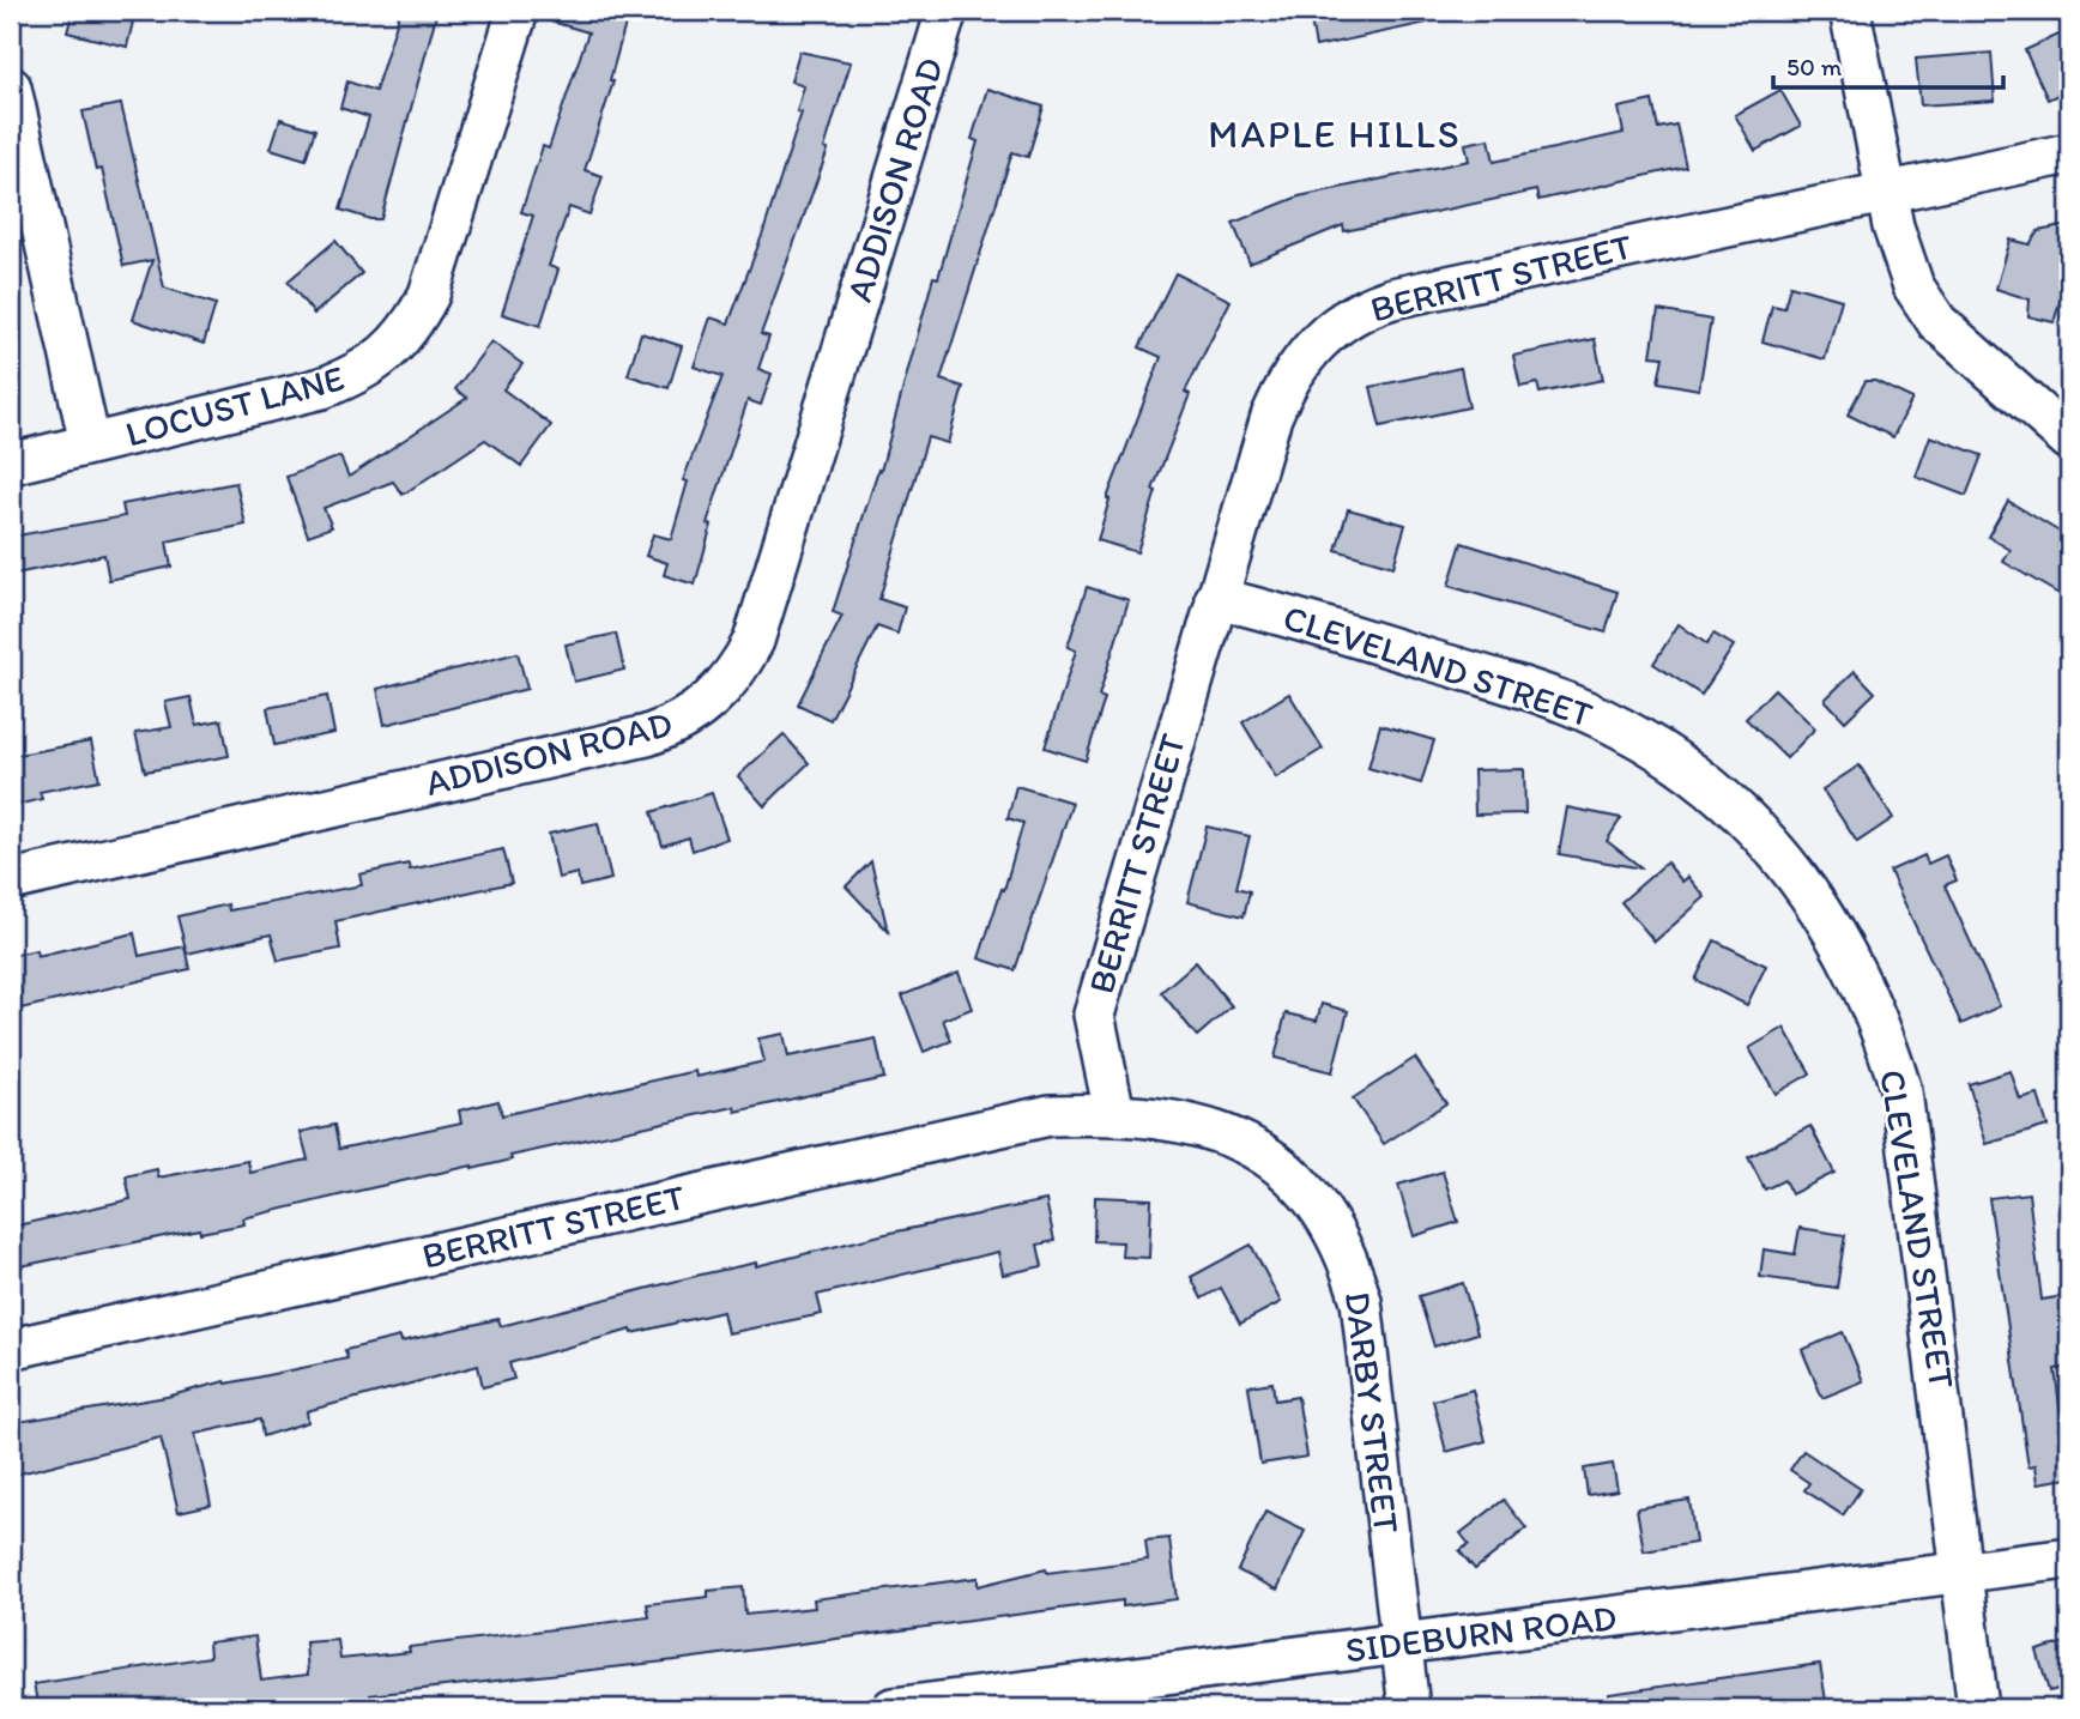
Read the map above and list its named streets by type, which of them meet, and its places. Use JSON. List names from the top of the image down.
{
  "streets": {
    "street": [
      "ADDISON ROAD",
      "BERRITT STREET",
      "LOCUST LANE",
      "CLEVELAND STREET",
      "DARBY STREET",
      "SIDEBURN ROAD"
    ]
  },
  "crossings": [
    ["BERRITT STREET", "CLEVELAND STREET"],
    ["BERRITT STREET", "DARBY STREET"],
    ["CLEVELAND STREET", "SIDEBURN ROAD"],
    ["DARBY STREET", "SIDEBURN ROAD"]
  ],
  "districts": ["MAPLE HILLS"],
  "scale_bar": "50 m"
}
